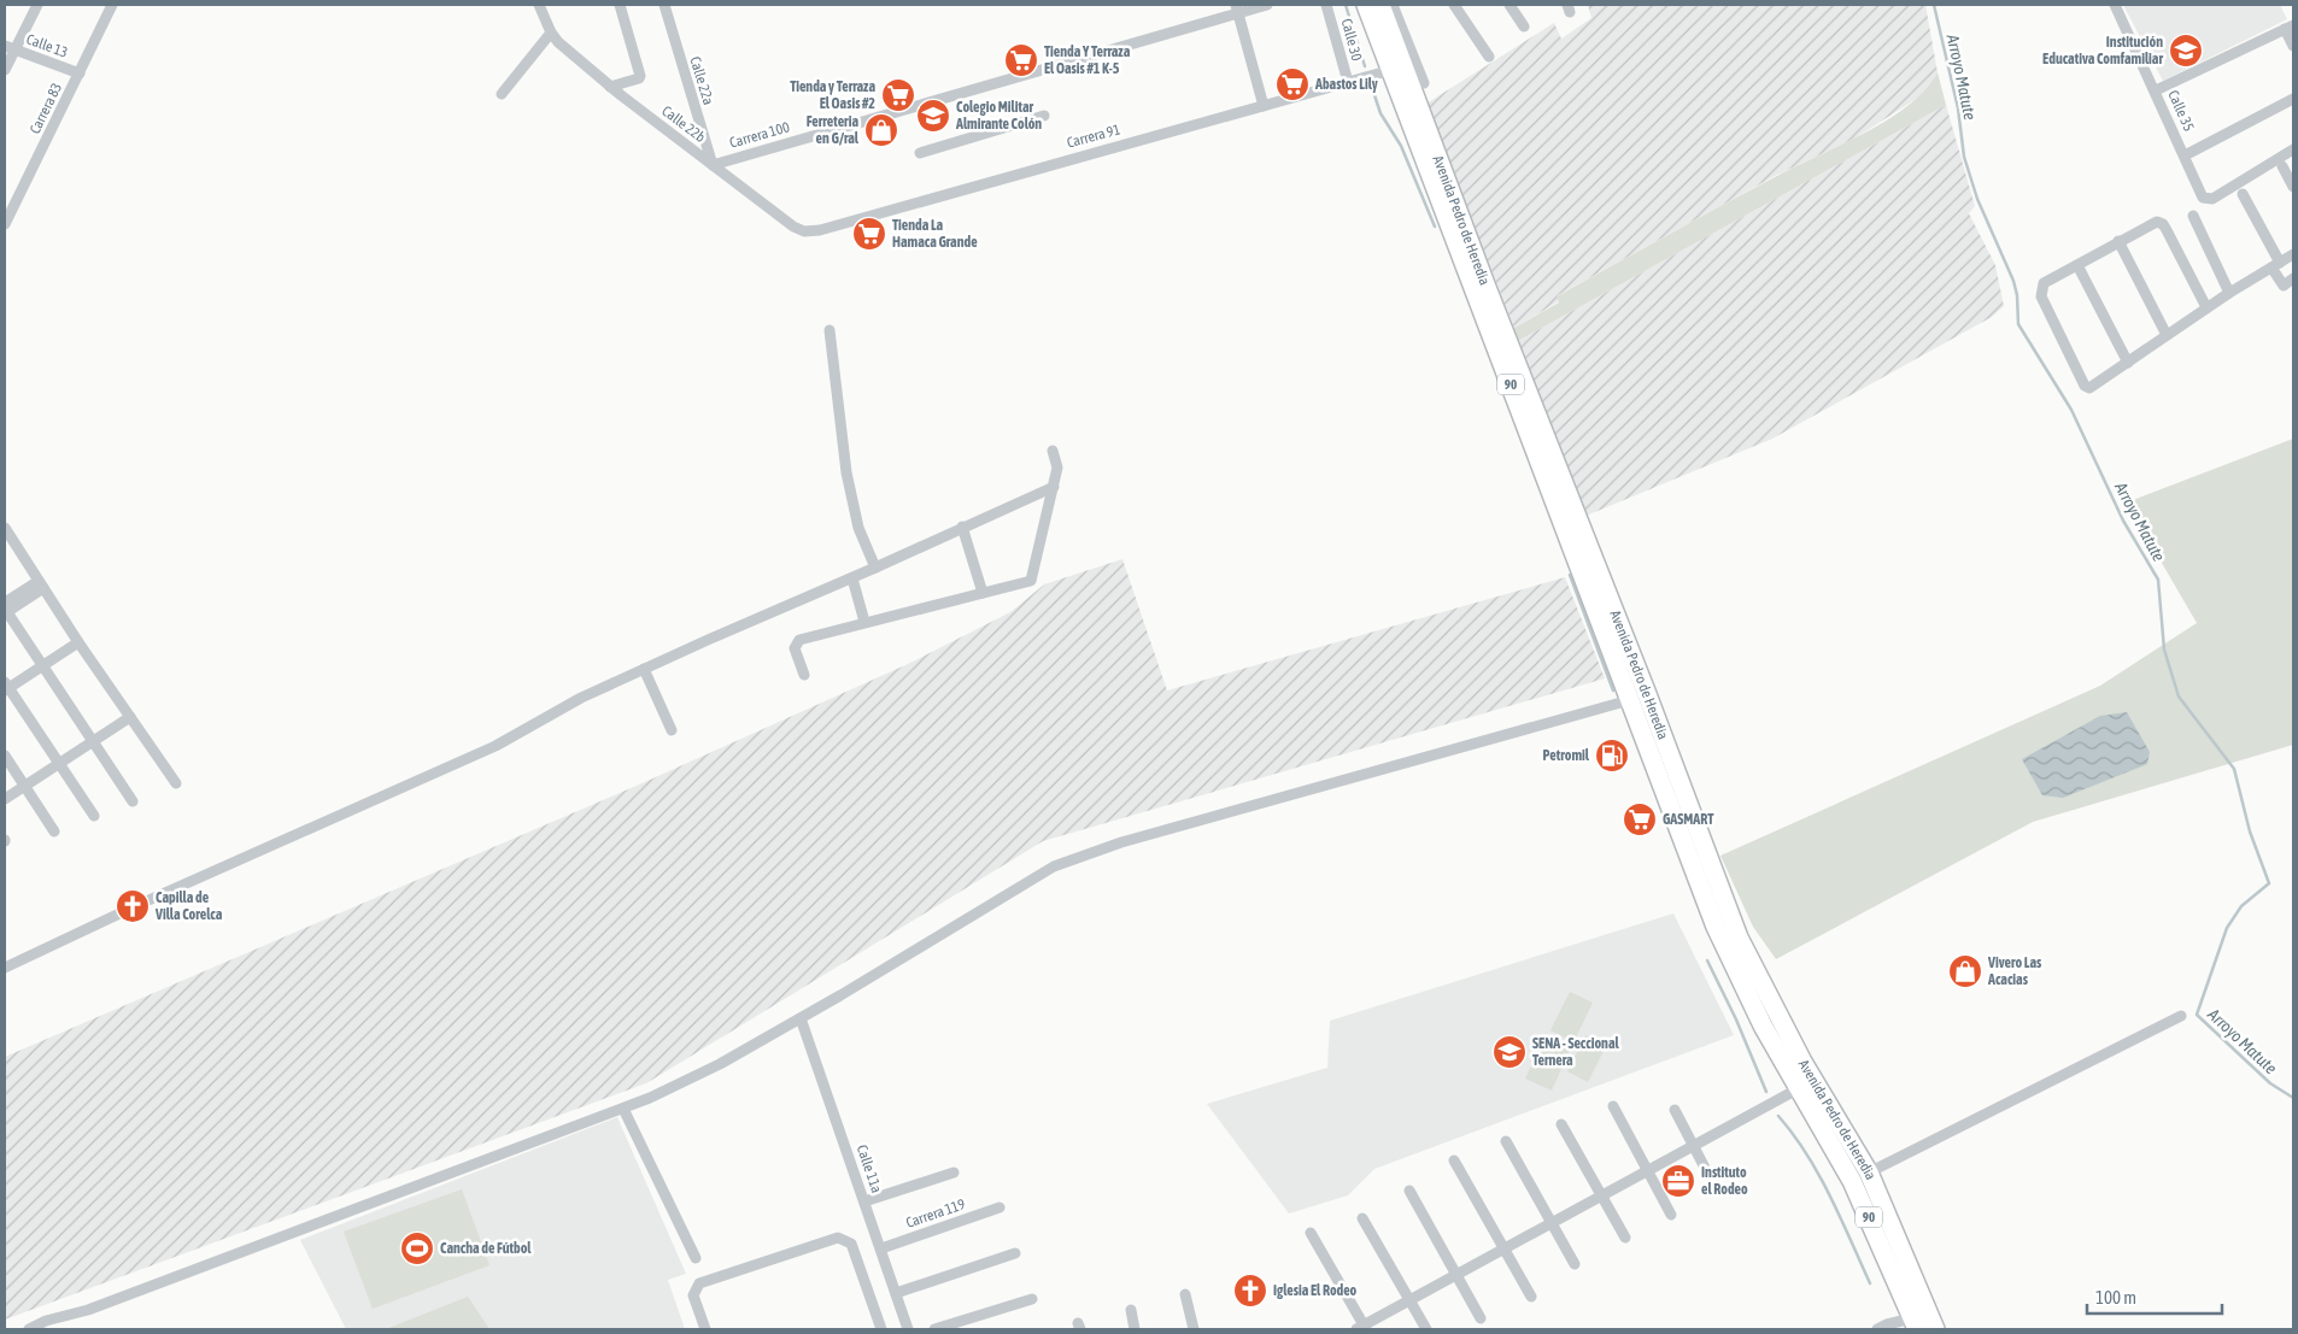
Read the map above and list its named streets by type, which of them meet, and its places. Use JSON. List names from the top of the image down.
{
  "streets": {
    "highway": ["Avenida Pedro de Heredia", "90"],
    "street": [
      "Calle 30",
      "Calle 13",
      "Calle 22a",
      "Carrera 83",
      "Calle 35",
      "Calle 22b",
      "Carrera 100",
      "Carrera 91",
      "Calle 11a",
      "Carrera 119"
    ]
  },
  "crossings": [
    ["Calle 30", "Carrera 91"],
    ["Calle 13", "Carrera 83"],
    ["Calle 22a", "Calle 22b"],
    ["Calle 22a", "Carrera 100"],
    ["Calle 22b", "Carrera 100"],
    ["Calle 22b", "Carrera 91"],
    ["Carrera 91", "Avenida Pedro de Heredia"],
    ["Calle 11a", "Carrera 119"]
  ],
  "water": ["Arroyo Matute"],
  "places": {
    "school or university": ["Institución Educativa Comfamiliar", "Colegio Militar Almirante Colón", "SENA - Seccional Ternera"],
    "supermarket": [
      "Tienda Y Terraza El Oasis #1 K-5",
      "Abastos Lily",
      "Tienda y Terraza El Oasis #2",
      "Tienda La Hamaca Grande",
      "GASMART"
    ],
    "shop": ["Ferreteria en G/ral", "Vivero Las Acacias"],
    "fuel station": ["Petromil"],
    "church": ["Capilla de Villa Corelca", "Iglesia El Rodeo"],
    "office": ["Instituto el Rodeo"],
    "sports": ["Cancha de Fútbol"]
  },
  "scale_bar": "100 m"
}
